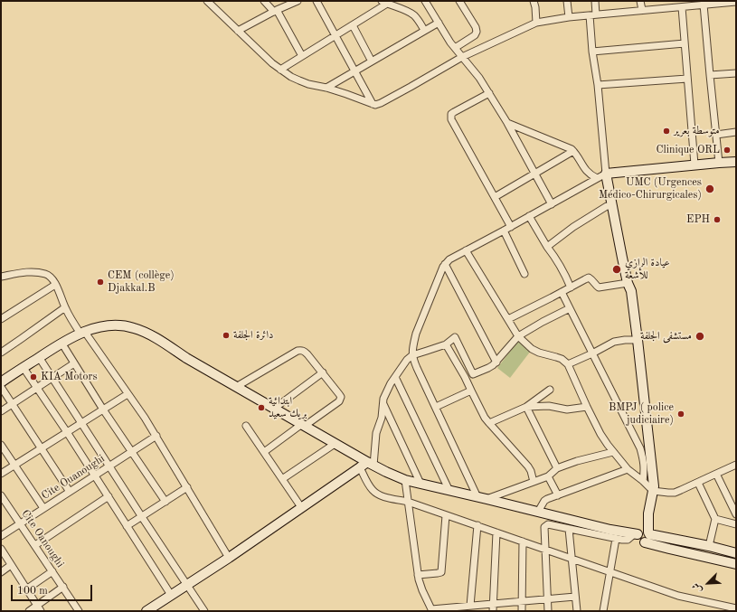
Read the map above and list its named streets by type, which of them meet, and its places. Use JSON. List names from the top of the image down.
{
  "streets": {
    "street": ["Cite Ouanoughi", "Cite Oanoughi"]
  },
  "crossings": [
    ["Cite Ouanoughi", "Cite Oanoughi"]
  ],
  "places": [
    "متوسطة بعرير",
    "Clinique ORL",
    "UMC (Urgences Médico-Chirurgicales)",
    "EPH",
    "عيادة الرازي للأشعة",
    "CEM (collège) Djakkal.B",
    "دائرة الجلفة",
    "مستشفى الجلفة",
    "KIA Motors",
    "ابتدائية بريك سعيد",
    "BMPJ ( police judiciaire)"
  ],
  "scale_bar": "100 m",
  "north": "bottom left"
}
